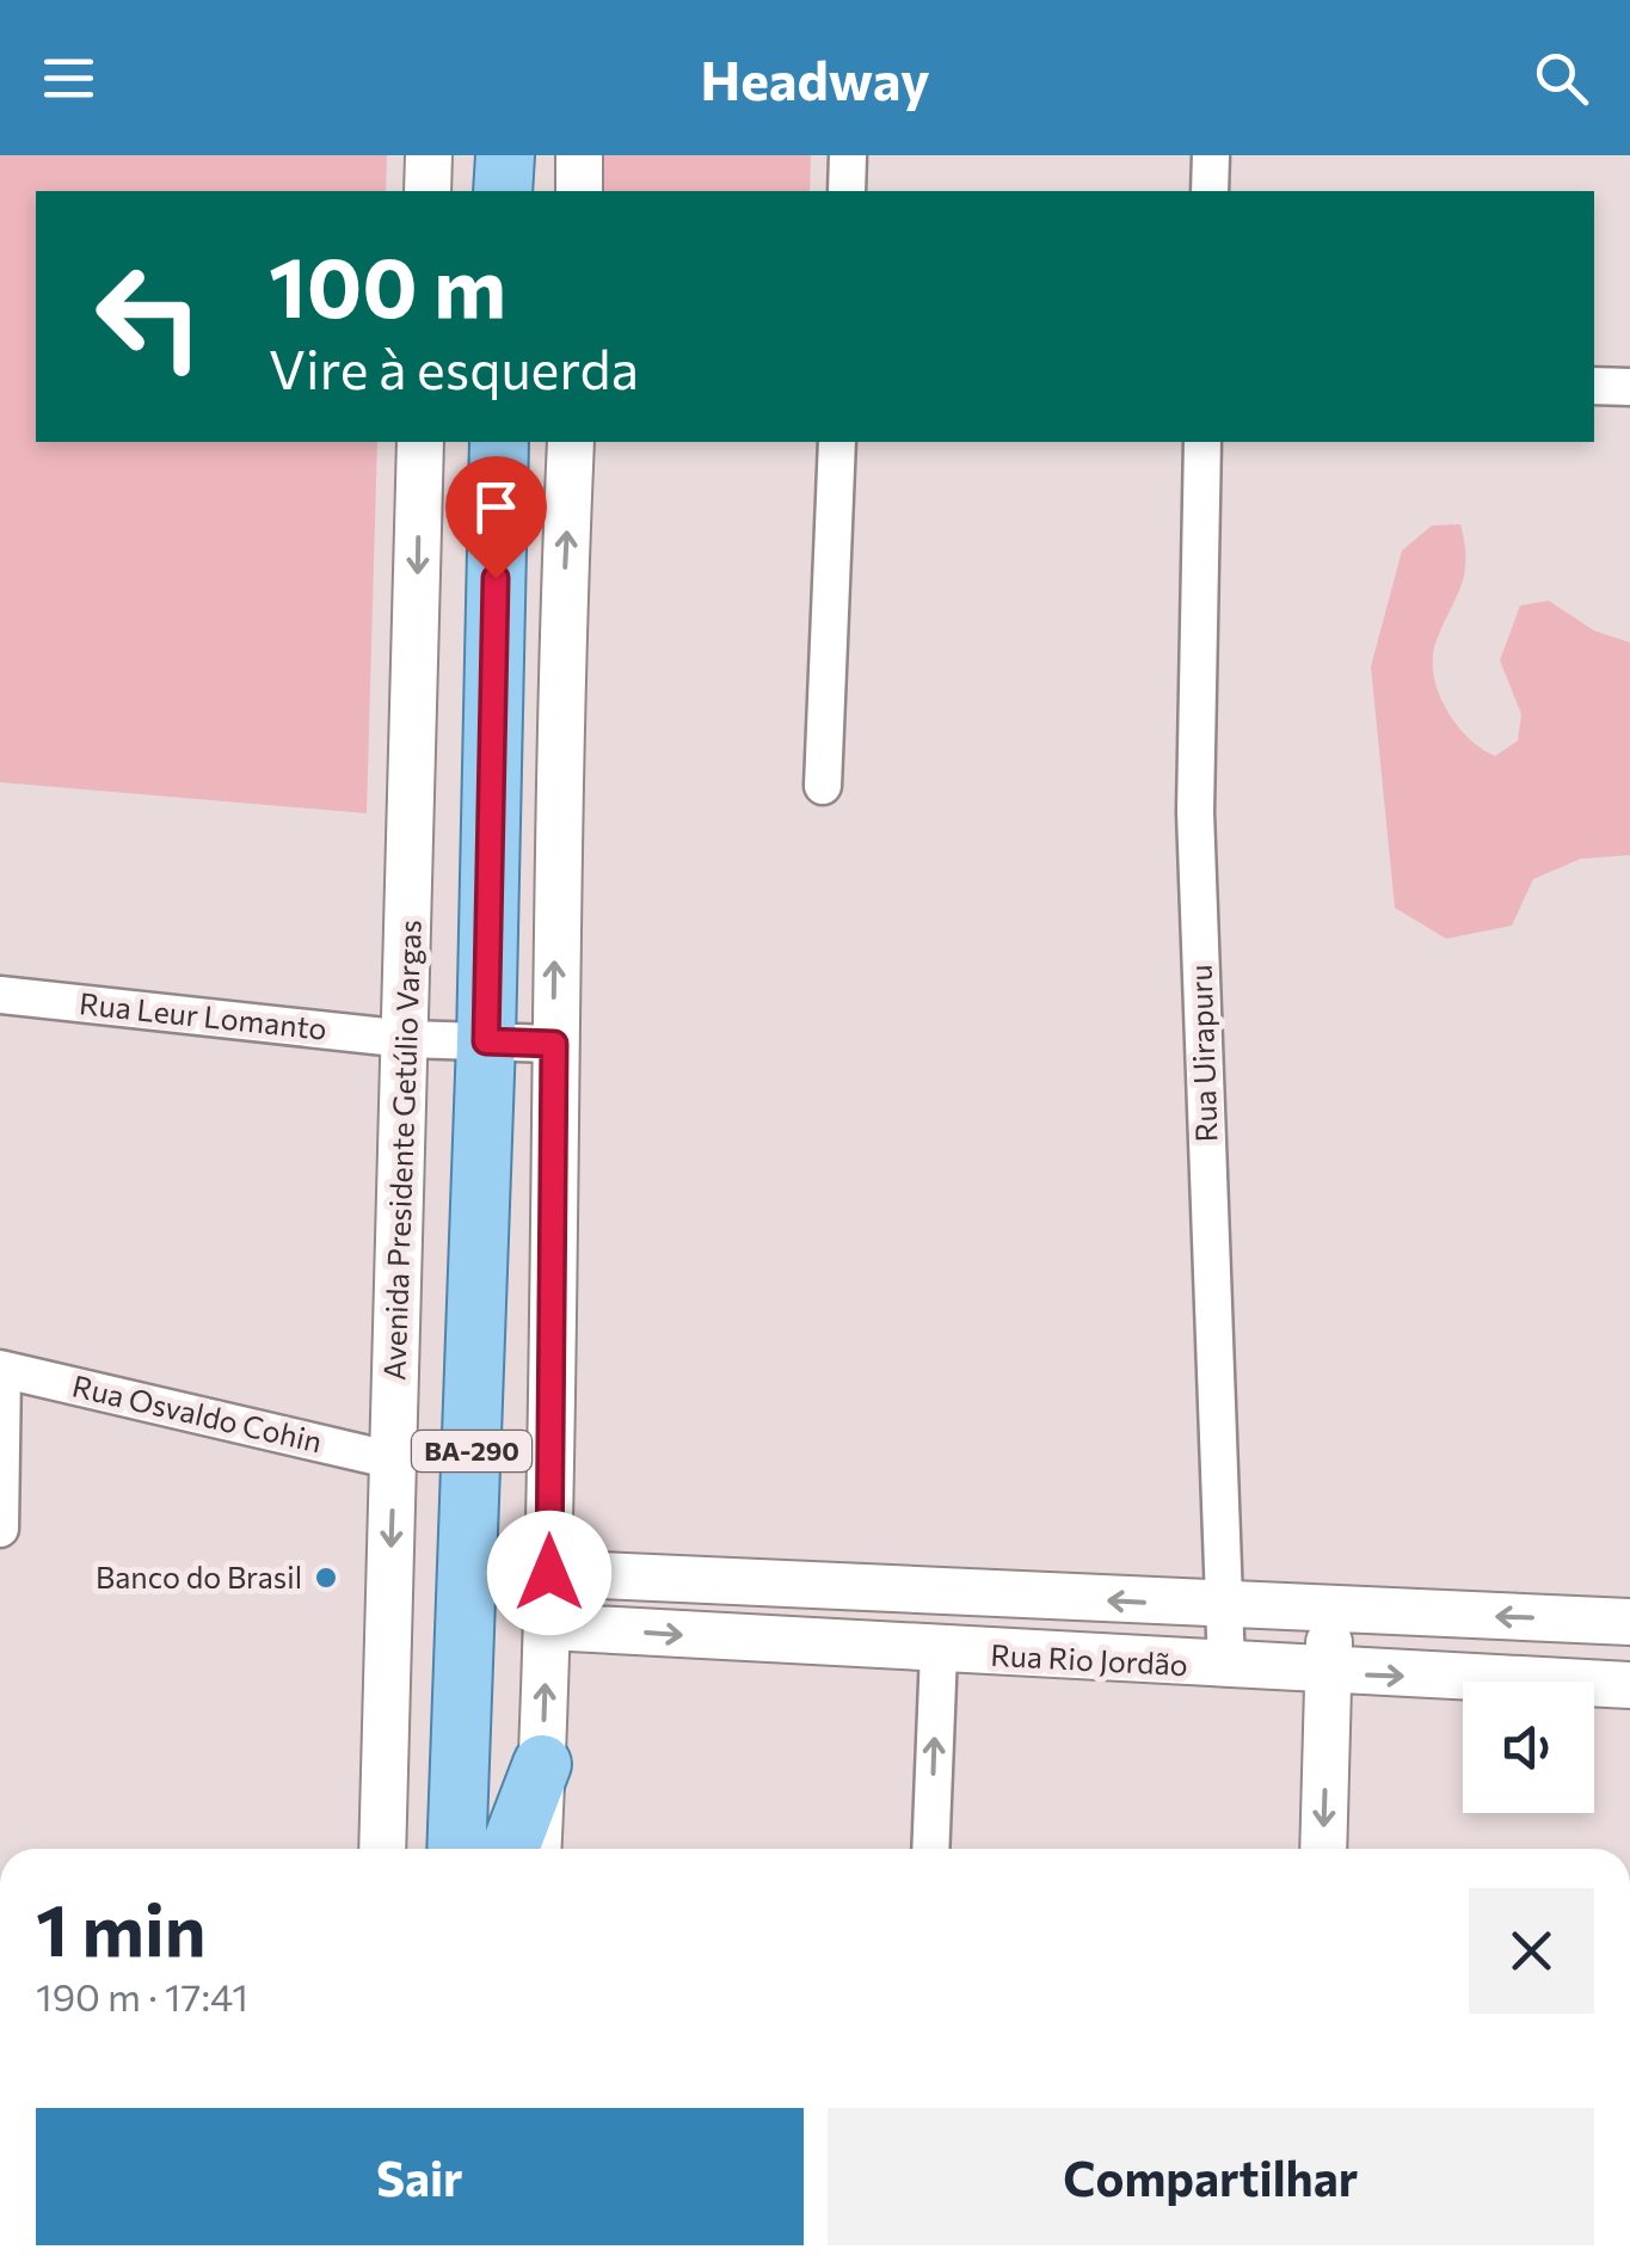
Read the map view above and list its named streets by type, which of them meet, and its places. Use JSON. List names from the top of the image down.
{
  "streets": {
    "main road": ["BA-290"],
    "street": [
      "Rua Leur Lomanto",
      "Rua Uirapuru",
      "Avenida Presidente Getúlio Vargas",
      "Rua Osvaldo Cohin",
      "Rua Rio Jordão"
    ]
  },
  "crossings": [
    ["Rua Leur Lomanto", "Avenida Presidente Getúlio Vargas"],
    ["Rua Leur Lomanto", "BA-290"],
    ["Rua Uirapuru", "Rua Rio Jordão"],
    ["Avenida Presidente Getúlio Vargas", "Rua Osvaldo Cohin"]
  ],
  "places": ["Banco do Brasil"],
  "page": {
    "header": "Headway",
    "turn": ["100 m", "Vire à esquerda"],
    "heading": ["1 min", "190 m · 17:41"],
    "buttons": ["Sair", "Compartilhar"]
  }
}
